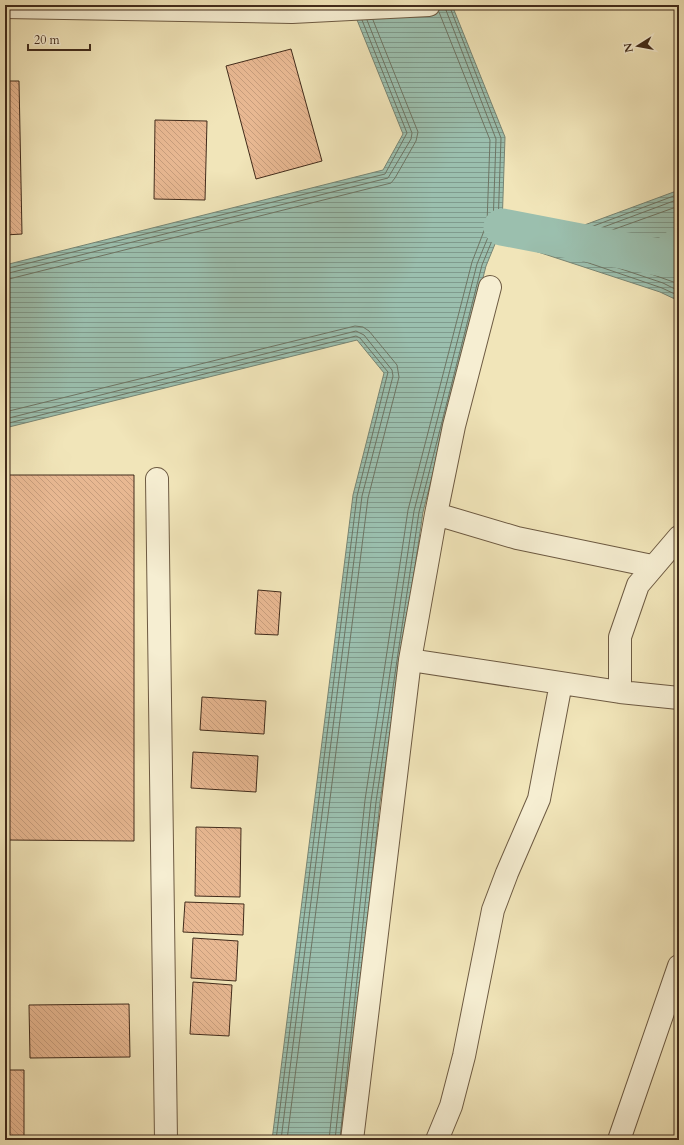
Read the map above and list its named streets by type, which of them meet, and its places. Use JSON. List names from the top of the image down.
{
  "scale_bar": "20 m",
  "north": "left"
}
